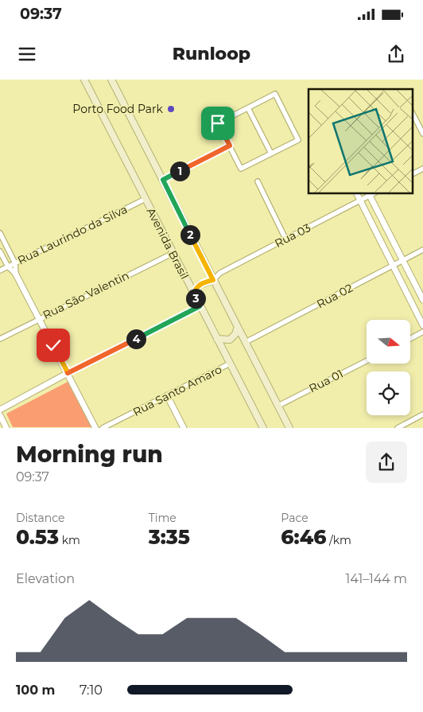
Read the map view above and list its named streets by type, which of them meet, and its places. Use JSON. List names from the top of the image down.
{
  "streets": {
    "main road": ["Avenida Brasil"],
    "street": [
      "Rua Laurindo da Silva",
      "Rua 03",
      "Rua São Valentin",
      "Rua 02",
      "Rua 01",
      "Rua Santo Amaro"
    ]
  },
  "crossings": [
    ["Rua Laurindo da Silva", "Avenida Brasil"],
    ["Avenida Brasil", "Rua São Valentin"],
    ["Avenida Brasil", "Rua Santo Amaro"]
  ],
  "places": ["Porto Food Park"],
  "north": "right",
  "page": {
    "status": "09:37",
    "header": "Runloop",
    "pins": [
      "1",
      "2",
      "3",
      "4"
    ],
    "heading": ["Morning run", "09:37"],
    "stats": [
      ["Distance", "0.53 km"],
      ["Time", "3:35"],
      ["Pace", "6:46 /km"]
    ],
    "chart": ["Elevation", "141–144 m"],
    "list": [
      {
        "name": "100 m",
        "note": "7:10"
      }
    ]
  }
}
